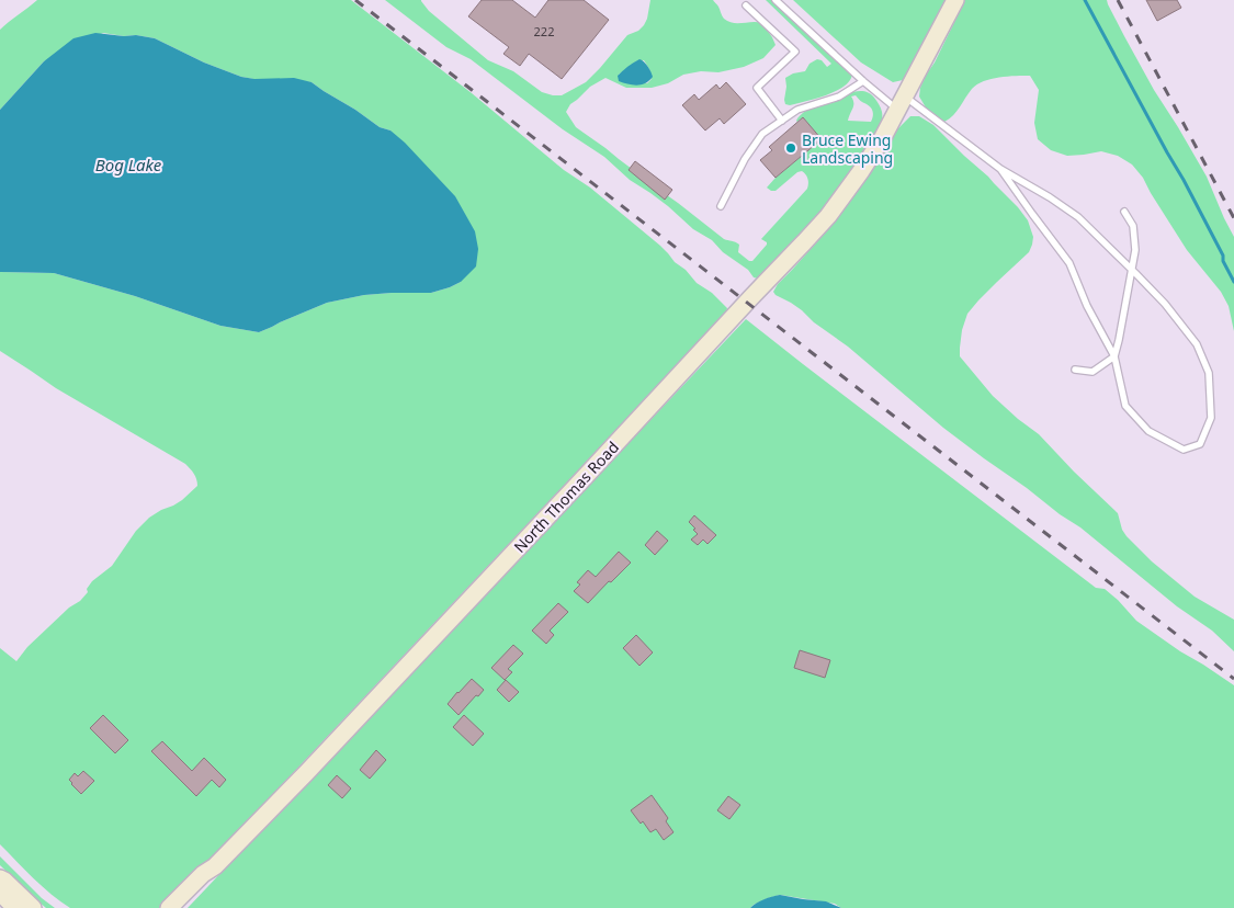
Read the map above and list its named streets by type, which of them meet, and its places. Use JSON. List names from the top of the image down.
{
  "streets": {
    "main road": ["North Thomas Road"]
  },
  "water": ["Bog Lake"],
  "places": ["Bruce Ewing Landscaping"],
  "house_numbers": ["222"]
}
